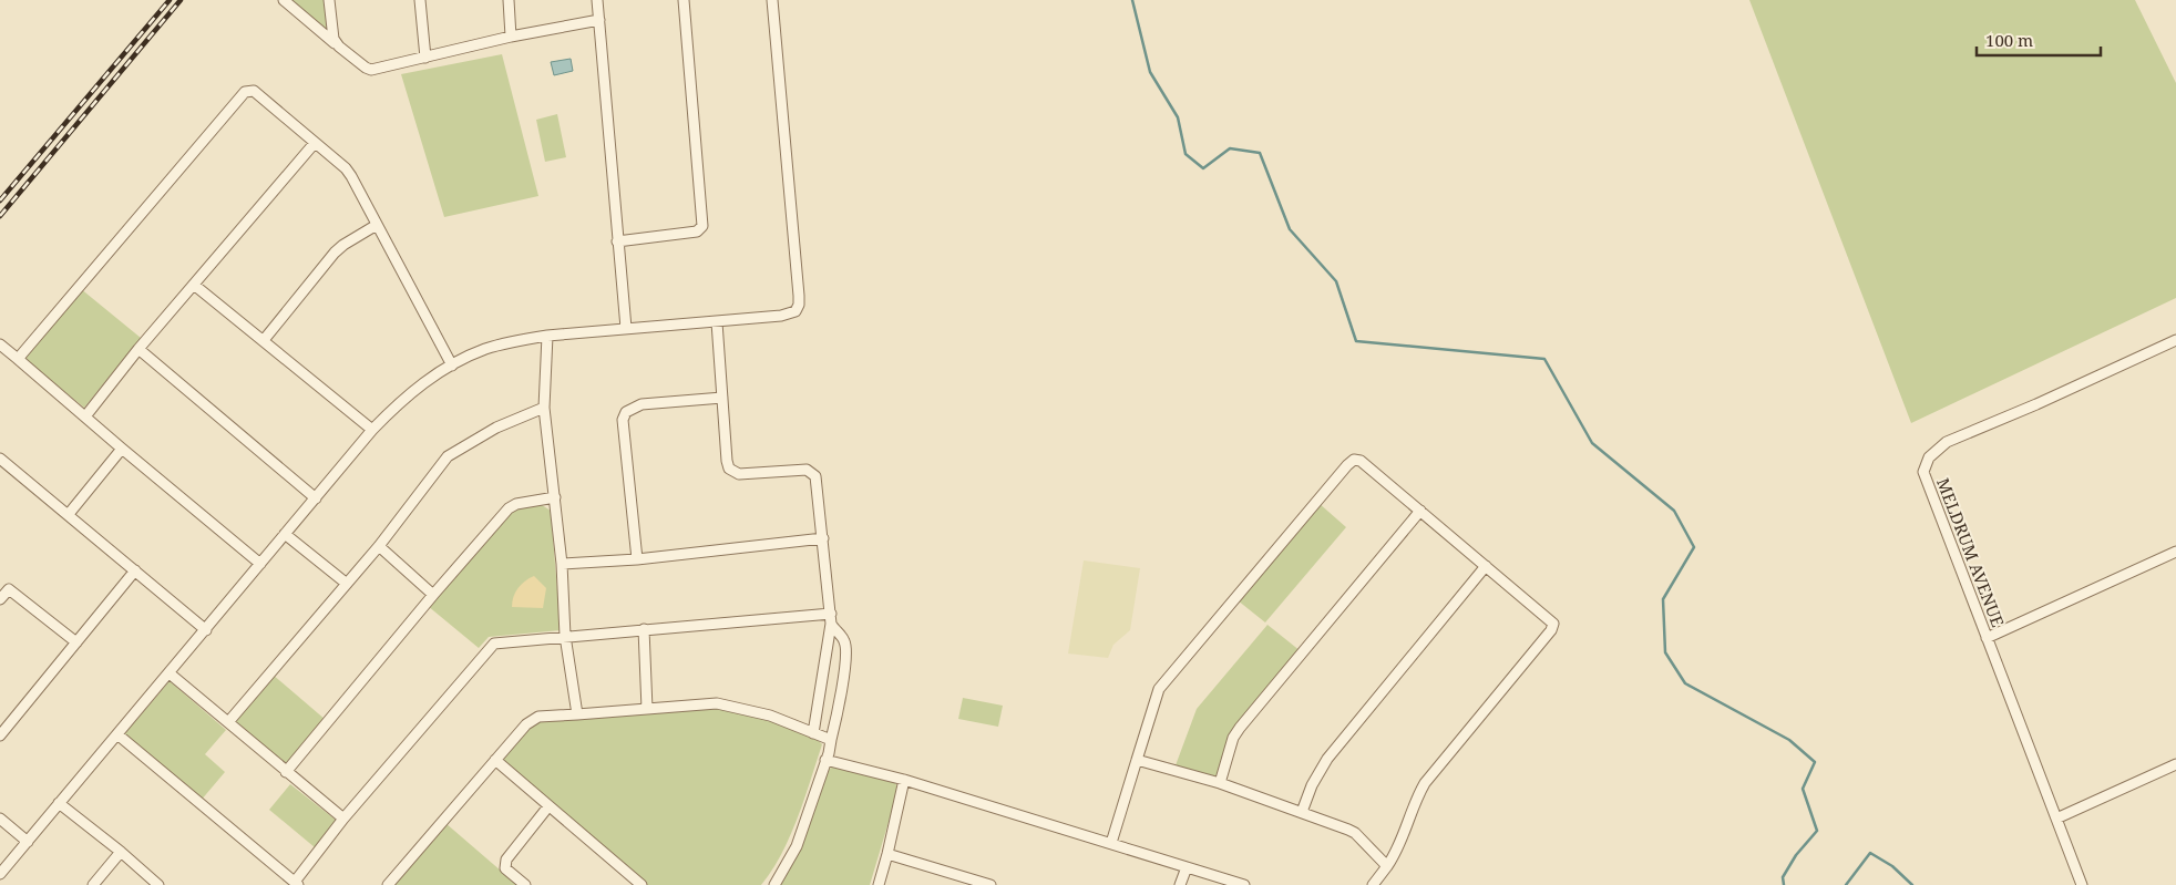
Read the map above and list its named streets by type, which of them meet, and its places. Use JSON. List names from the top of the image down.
{
  "streets": {
    "street": ["MELDRUM AVENUE"]
  },
  "scale_bar": "100 m"
}
